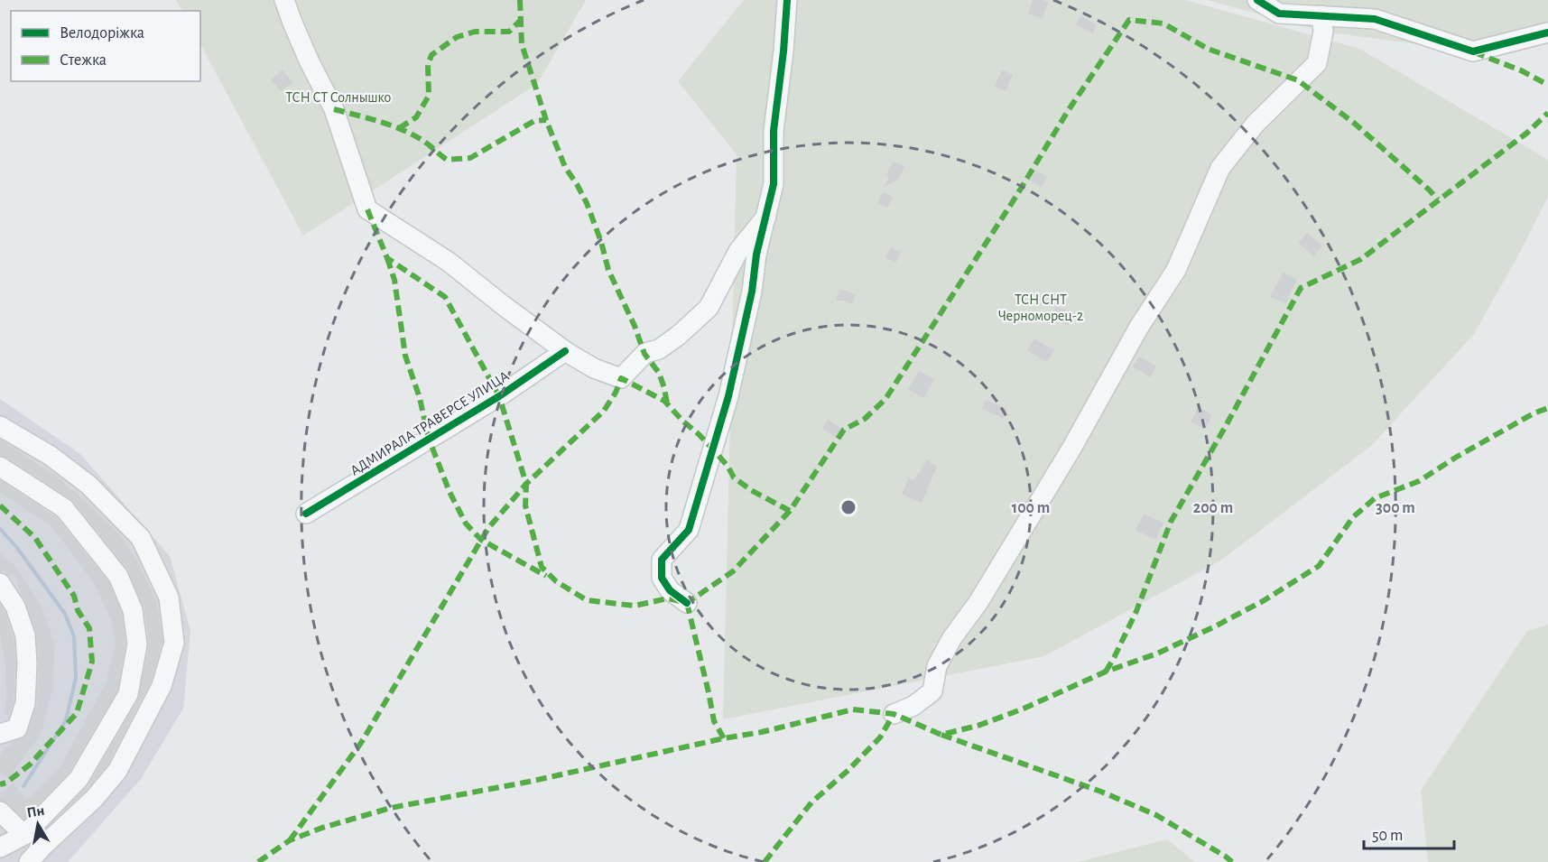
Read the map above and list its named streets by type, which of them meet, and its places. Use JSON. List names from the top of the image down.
{
  "streets": {
    "street": ["АДМИРАЛА ТРАВЕРСЕ УЛИЦА"]
  },
  "parks": ["ТСН СТ Солнышко", "ТСН СНТ Черноморец-2"],
  "legend": ["Велодоріжка", "Стежка"],
  "scale_bar": "50 m",
  "north": "top",
  "rings": ["100 m", "200 m", "300 m"]
}
